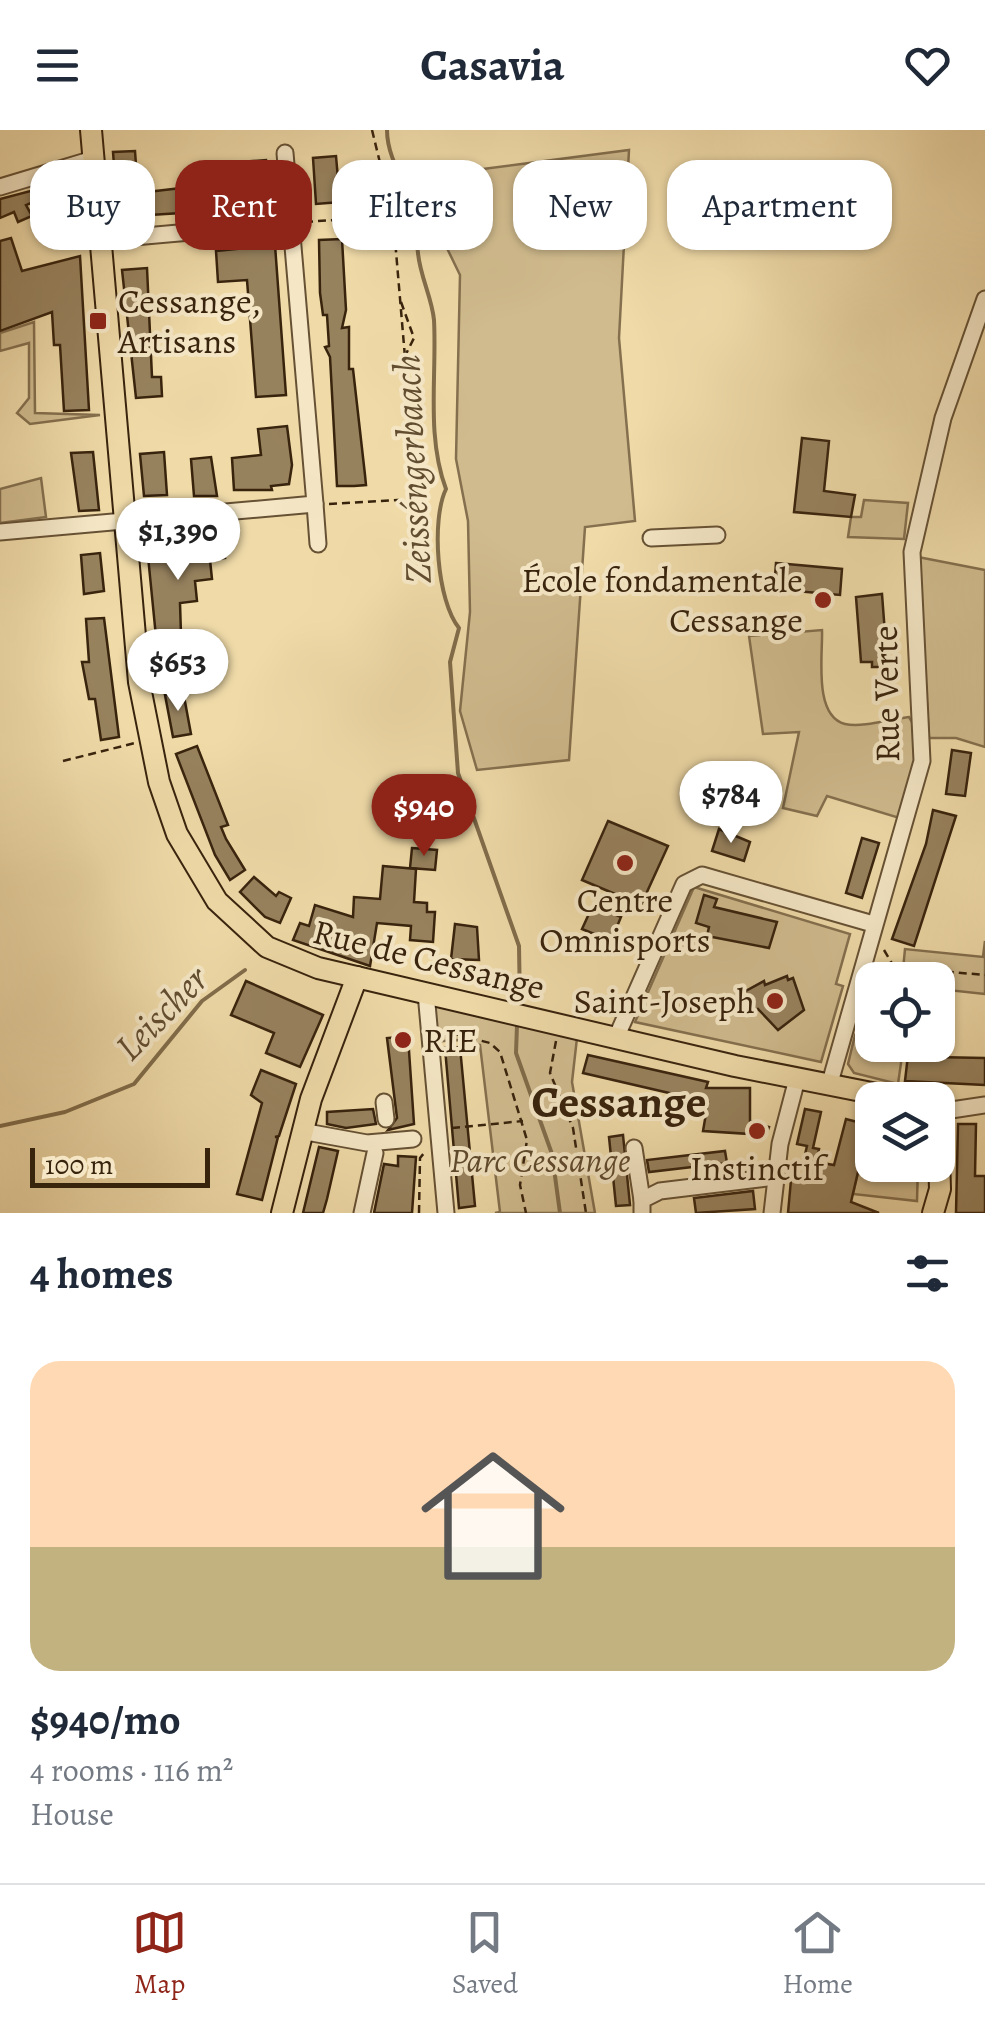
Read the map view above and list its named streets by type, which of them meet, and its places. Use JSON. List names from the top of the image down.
{
  "streets": {
    "main road": ["Rue de Cessange"],
    "street": ["Rue Verte"]
  },
  "crossings": [
    ["Rue Verte", "Rue de Cessange"]
  ],
  "districts": ["Cessange"],
  "water": ["Zeisséngerbaach", "Leischer"],
  "parks": ["Parc Cessange"],
  "places": {
    "transit": ["Cessange, Artisans"],
    "other": [
      "École fondamentale Cessange",
      "Centre Omnisports",
      "Saint-Joseph",
      "RIE",
      "Instinctif"
    ]
  },
  "scale_bar": "100 m",
  "page": {
    "header": "Casavia",
    "chip": [
      "Buy",
      "Rent",
      "Filters",
      "New",
      "Apartment"
    ],
    "price": [
      "$1,390",
      "$653",
      "$784",
      "$940"
    ],
    "scale": "100 m",
    "heading": "4 homes",
    "list": [
      {
        "name": "$940/mo",
        "note": "4 rooms · 116 m² · House"
      }
    ],
    "tabs": ["Map", "Saved", "Home"]
  }
}
